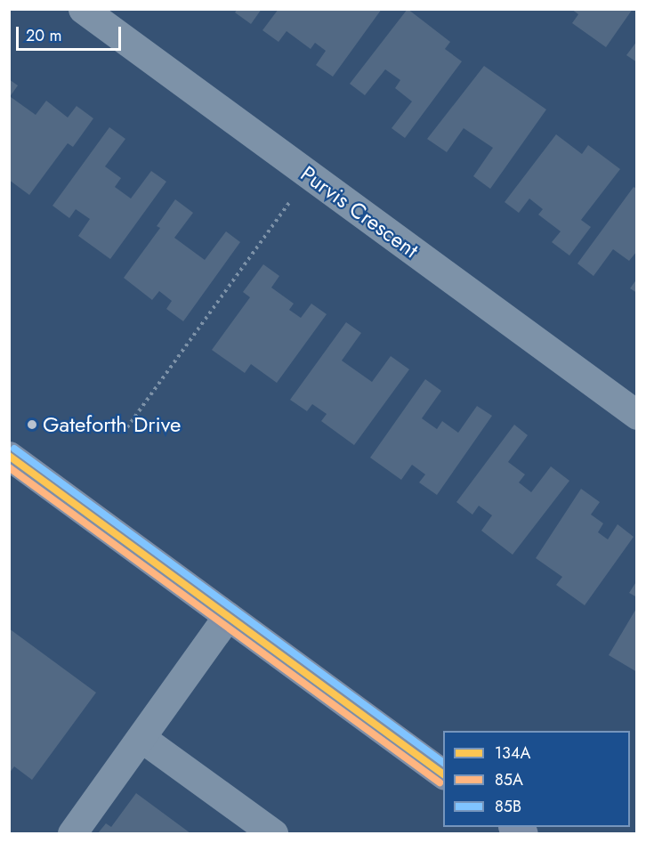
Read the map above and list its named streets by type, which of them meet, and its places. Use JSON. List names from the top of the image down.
{
  "streets": {
    "street": ["Purvis Crescent"]
  },
  "places": ["Gateforth Drive"],
  "lines": ["transit line 85B", "transit line 134A", "transit line 85A"],
  "legend": ["134A", "85A", "85B"],
  "scale_bar": "20 m"
}
